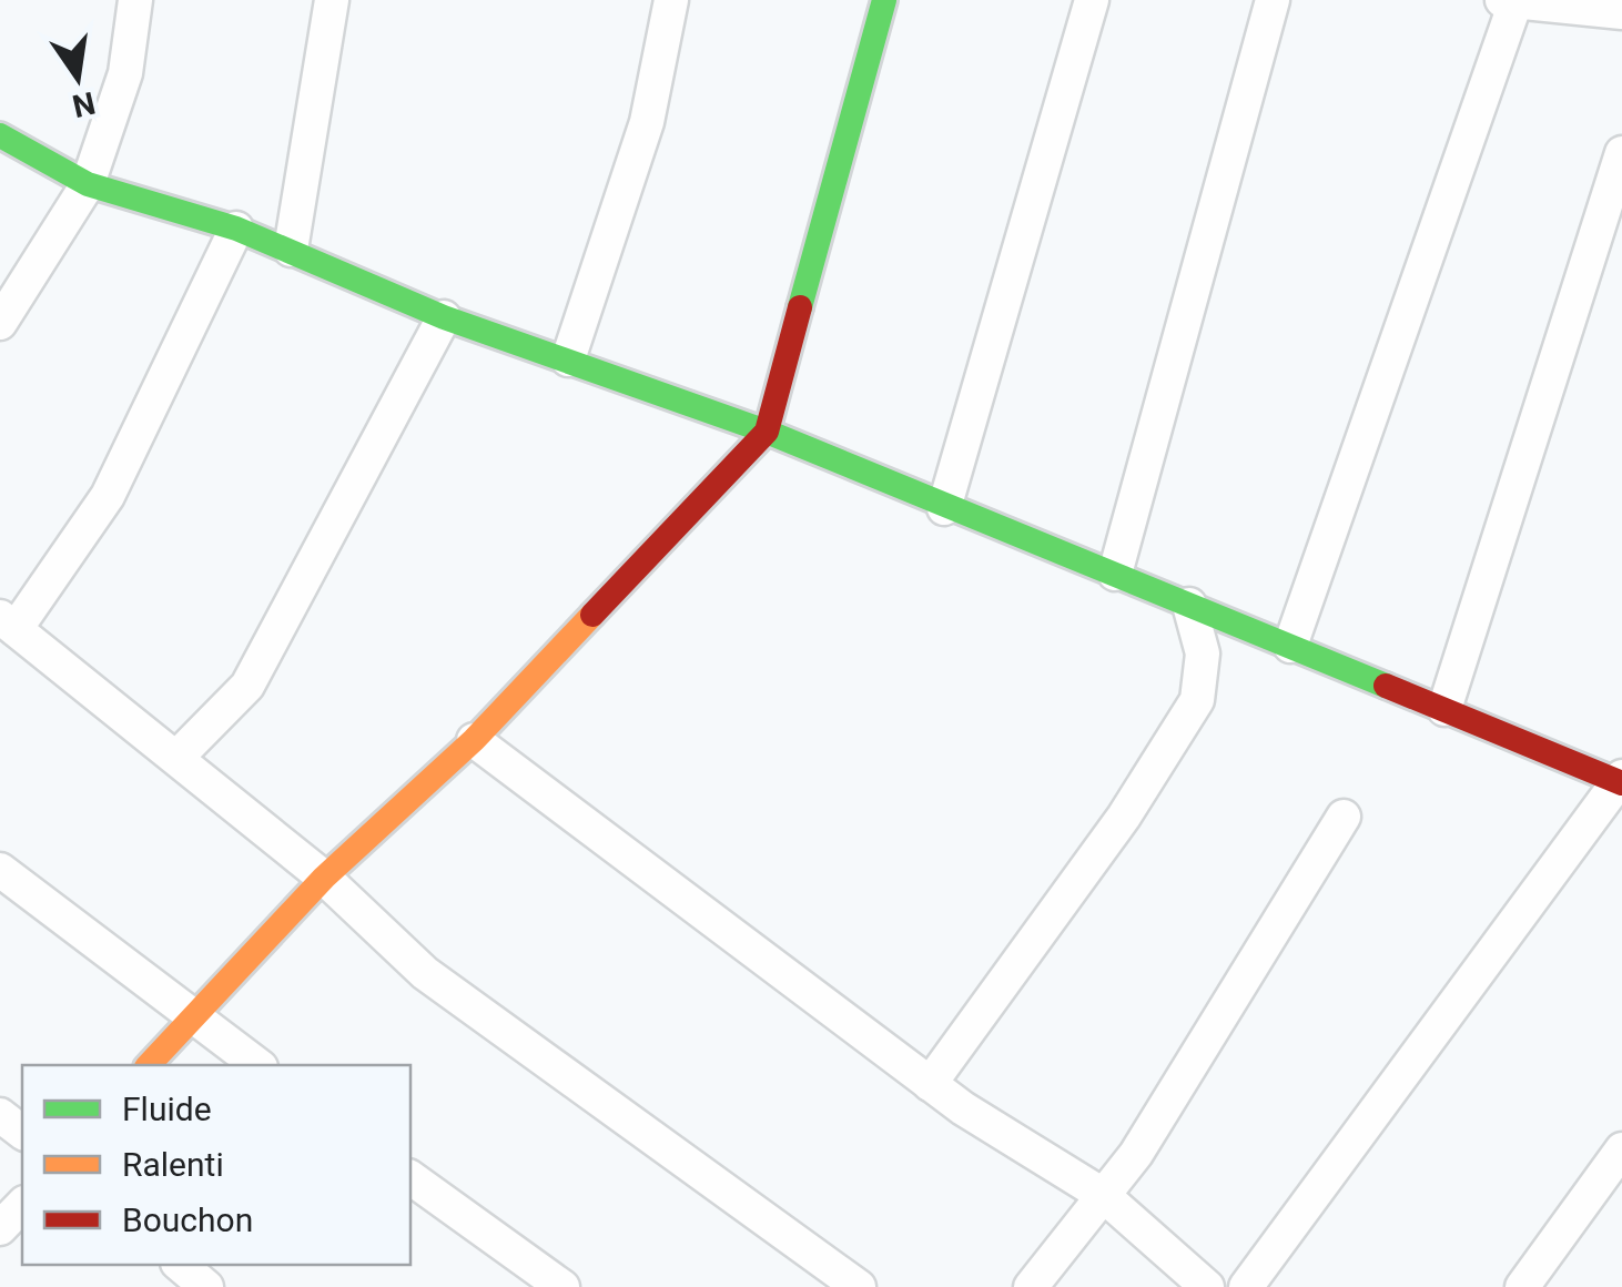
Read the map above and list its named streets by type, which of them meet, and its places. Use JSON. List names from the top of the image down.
{
  "legend": ["Fluide", "Ralenti", "Bouchon"],
  "north": "bottom"
}
